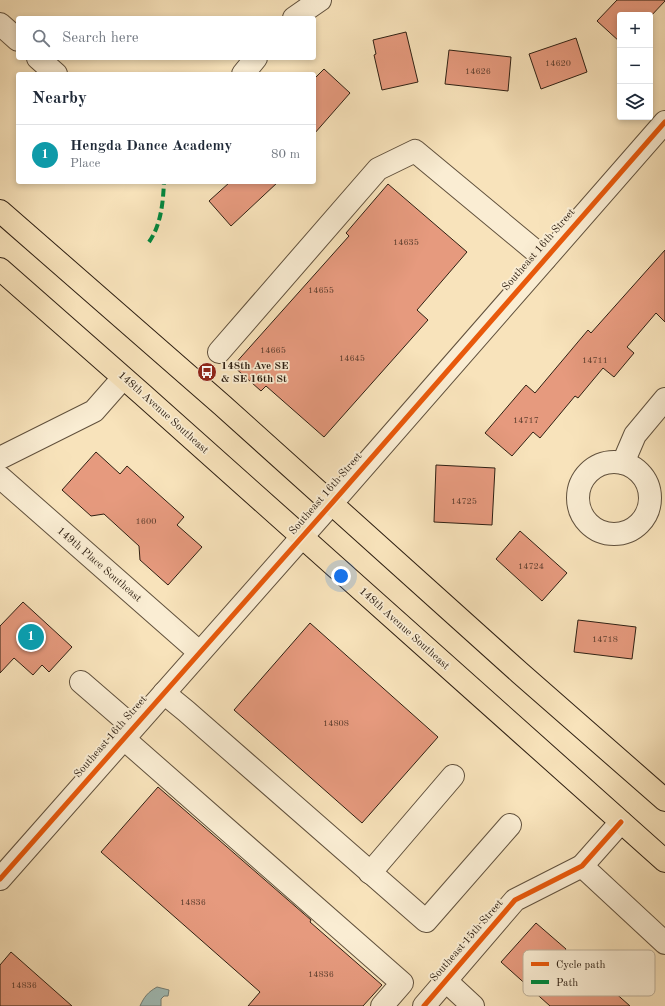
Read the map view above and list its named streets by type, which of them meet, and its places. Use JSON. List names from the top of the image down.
{
  "streets": {
    "main road": ["148th Avenue Southeast"],
    "street": ["Southeast 16th Street", "149th Place Southeast", "Southeast 15th Street"]
  },
  "crossings": [
    ["Southeast 16th Street", "148th Avenue Southeast"],
    ["Southeast 16th Street", "149th Place Southeast"],
    ["148th Avenue Southeast", "Southeast 15th Street"]
  ],
  "places": {
    "bus stop": ["148th Ave SE & SE 16th St"]
  },
  "house_numbers": [
    "14620",
    "14626",
    "14635",
    "14655",
    "14665",
    "14645",
    "14711",
    "14717",
    "14725",
    "1600",
    "14724",
    "14718",
    "14808",
    "14836",
    "14836",
    "14836"
  ],
  "legend": ["Cycle path", "Path"],
  "page": {
    "map_buttons": ["+", "−"],
    "search": "Search here",
    "heading": "Nearby",
    "list": [
      {
        "mark": "1",
        "name": "Hengda Dance Academy",
        "note": "Place",
        "value": "80 m"
      }
    ],
    "pins": "1"
  }
}
